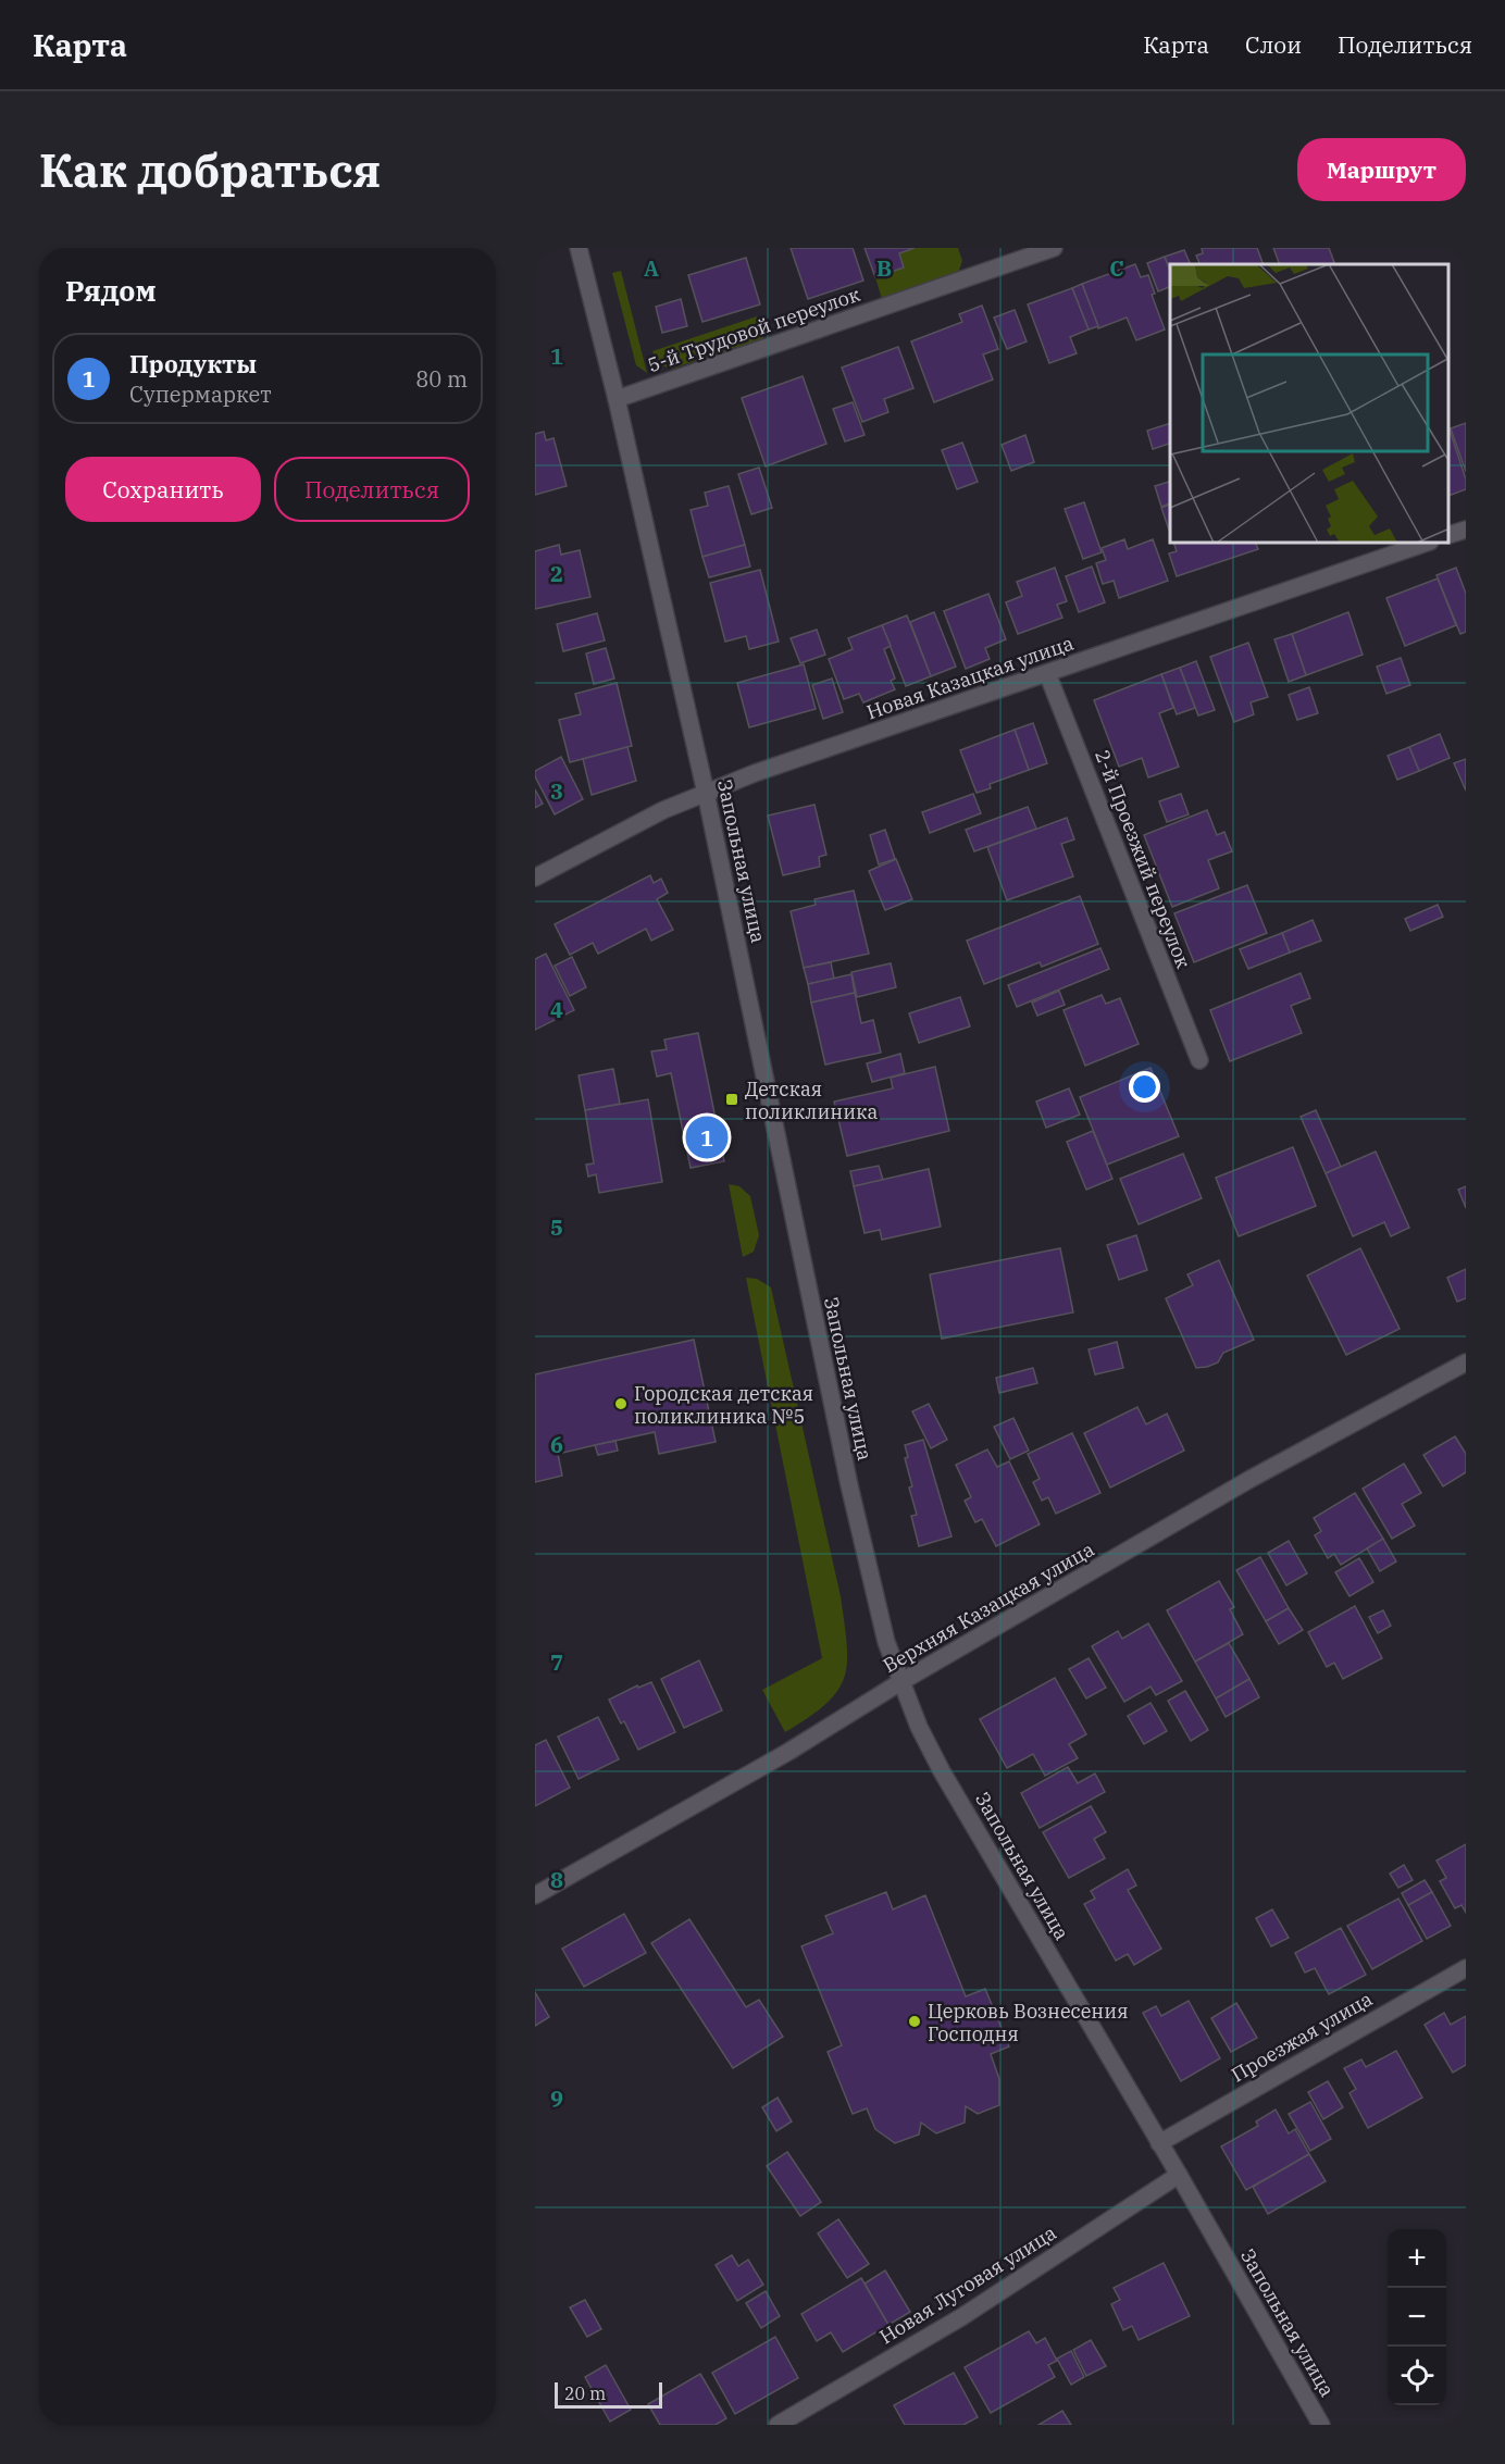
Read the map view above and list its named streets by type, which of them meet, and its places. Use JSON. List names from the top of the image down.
{
  "streets": {
    "street": [
      "5-й Трудовой переулок",
      "Новая Казацкая улица",
      "2-й Проезжий переулок",
      "Запольная улица",
      "Верхняя Казацкая улица",
      "Проезжая улица",
      "Новая Луговая улица"
    ]
  },
  "crossings": [
    ["5-й Трудовой переулок", "Запольная улица"],
    ["Новая Казацкая улица", "2-й Проезжий переулок"],
    ["Новая Казацкая улица", "Запольная улица"],
    ["Запольная улица", "Верхняя Казацкая улица"],
    ["Запольная улица", "Проезжая улица"],
    ["Запольная улица", "Новая Луговая улица"]
  ],
  "places": {
    "transit": ["Детская поликлиника"],
    "other": ["Городская детская поликлиника №5", "Церковь Вознесения Господня"]
  },
  "scale_bar": "20 m",
  "page": {
    "header": "Карта",
    "nav": ["Карта", "Слои", "Поделиться"],
    "buttons": [
      "Маршрут",
      ["Сохранить", "Поделиться"]
    ],
    "title": "Как добраться",
    "heading": "Рядом",
    "list": [
      {
        "mark": "1",
        "name": "Продукты",
        "note": "Супермаркет",
        "value": "80 m"
      }
    ],
    "pins": "1",
    "map_buttons": ["+", "−"],
    "scale": "20 m"
  },
  "grid": {
    "columns": ["A", "B", "C"],
    "rows": [
      "1",
      "2",
      "3",
      "4",
      "5",
      "6",
      "7",
      "8",
      "9"
    ]
  }
}
